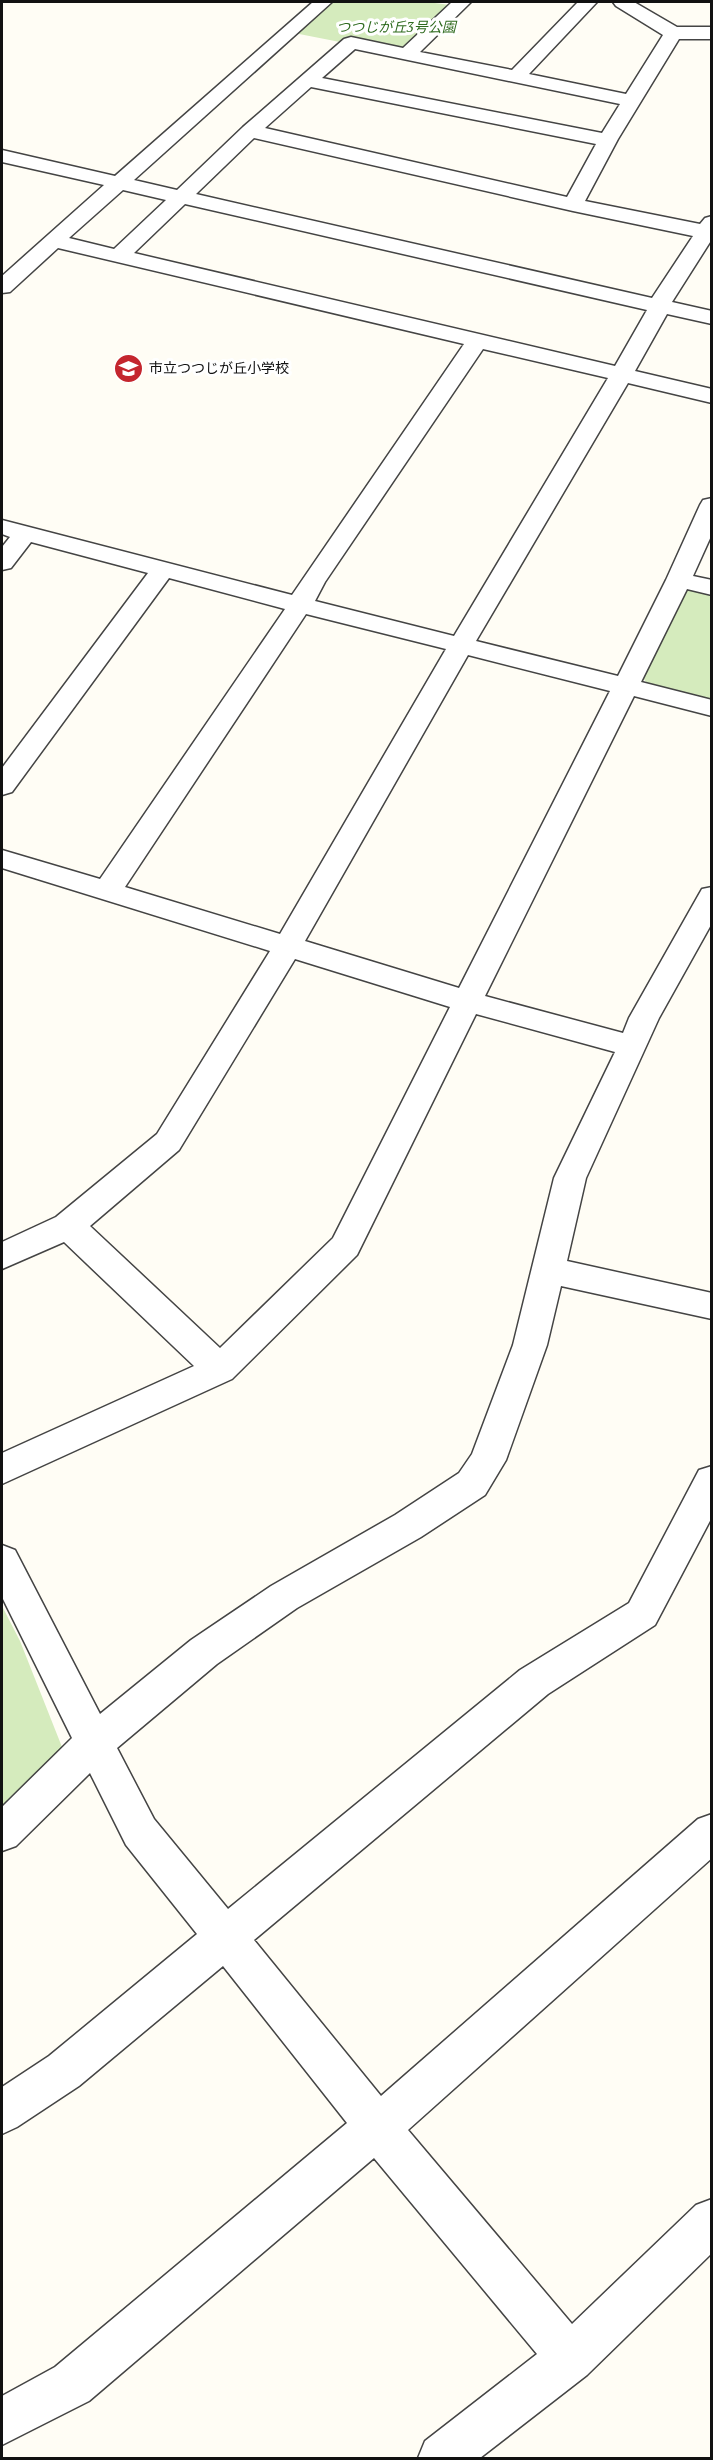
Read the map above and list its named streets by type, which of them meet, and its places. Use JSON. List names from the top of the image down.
{
  "parks": ["つつじが丘3号公園"],
  "places": {
    "school or university": ["市立つつじが丘小学校"]
  }
}
